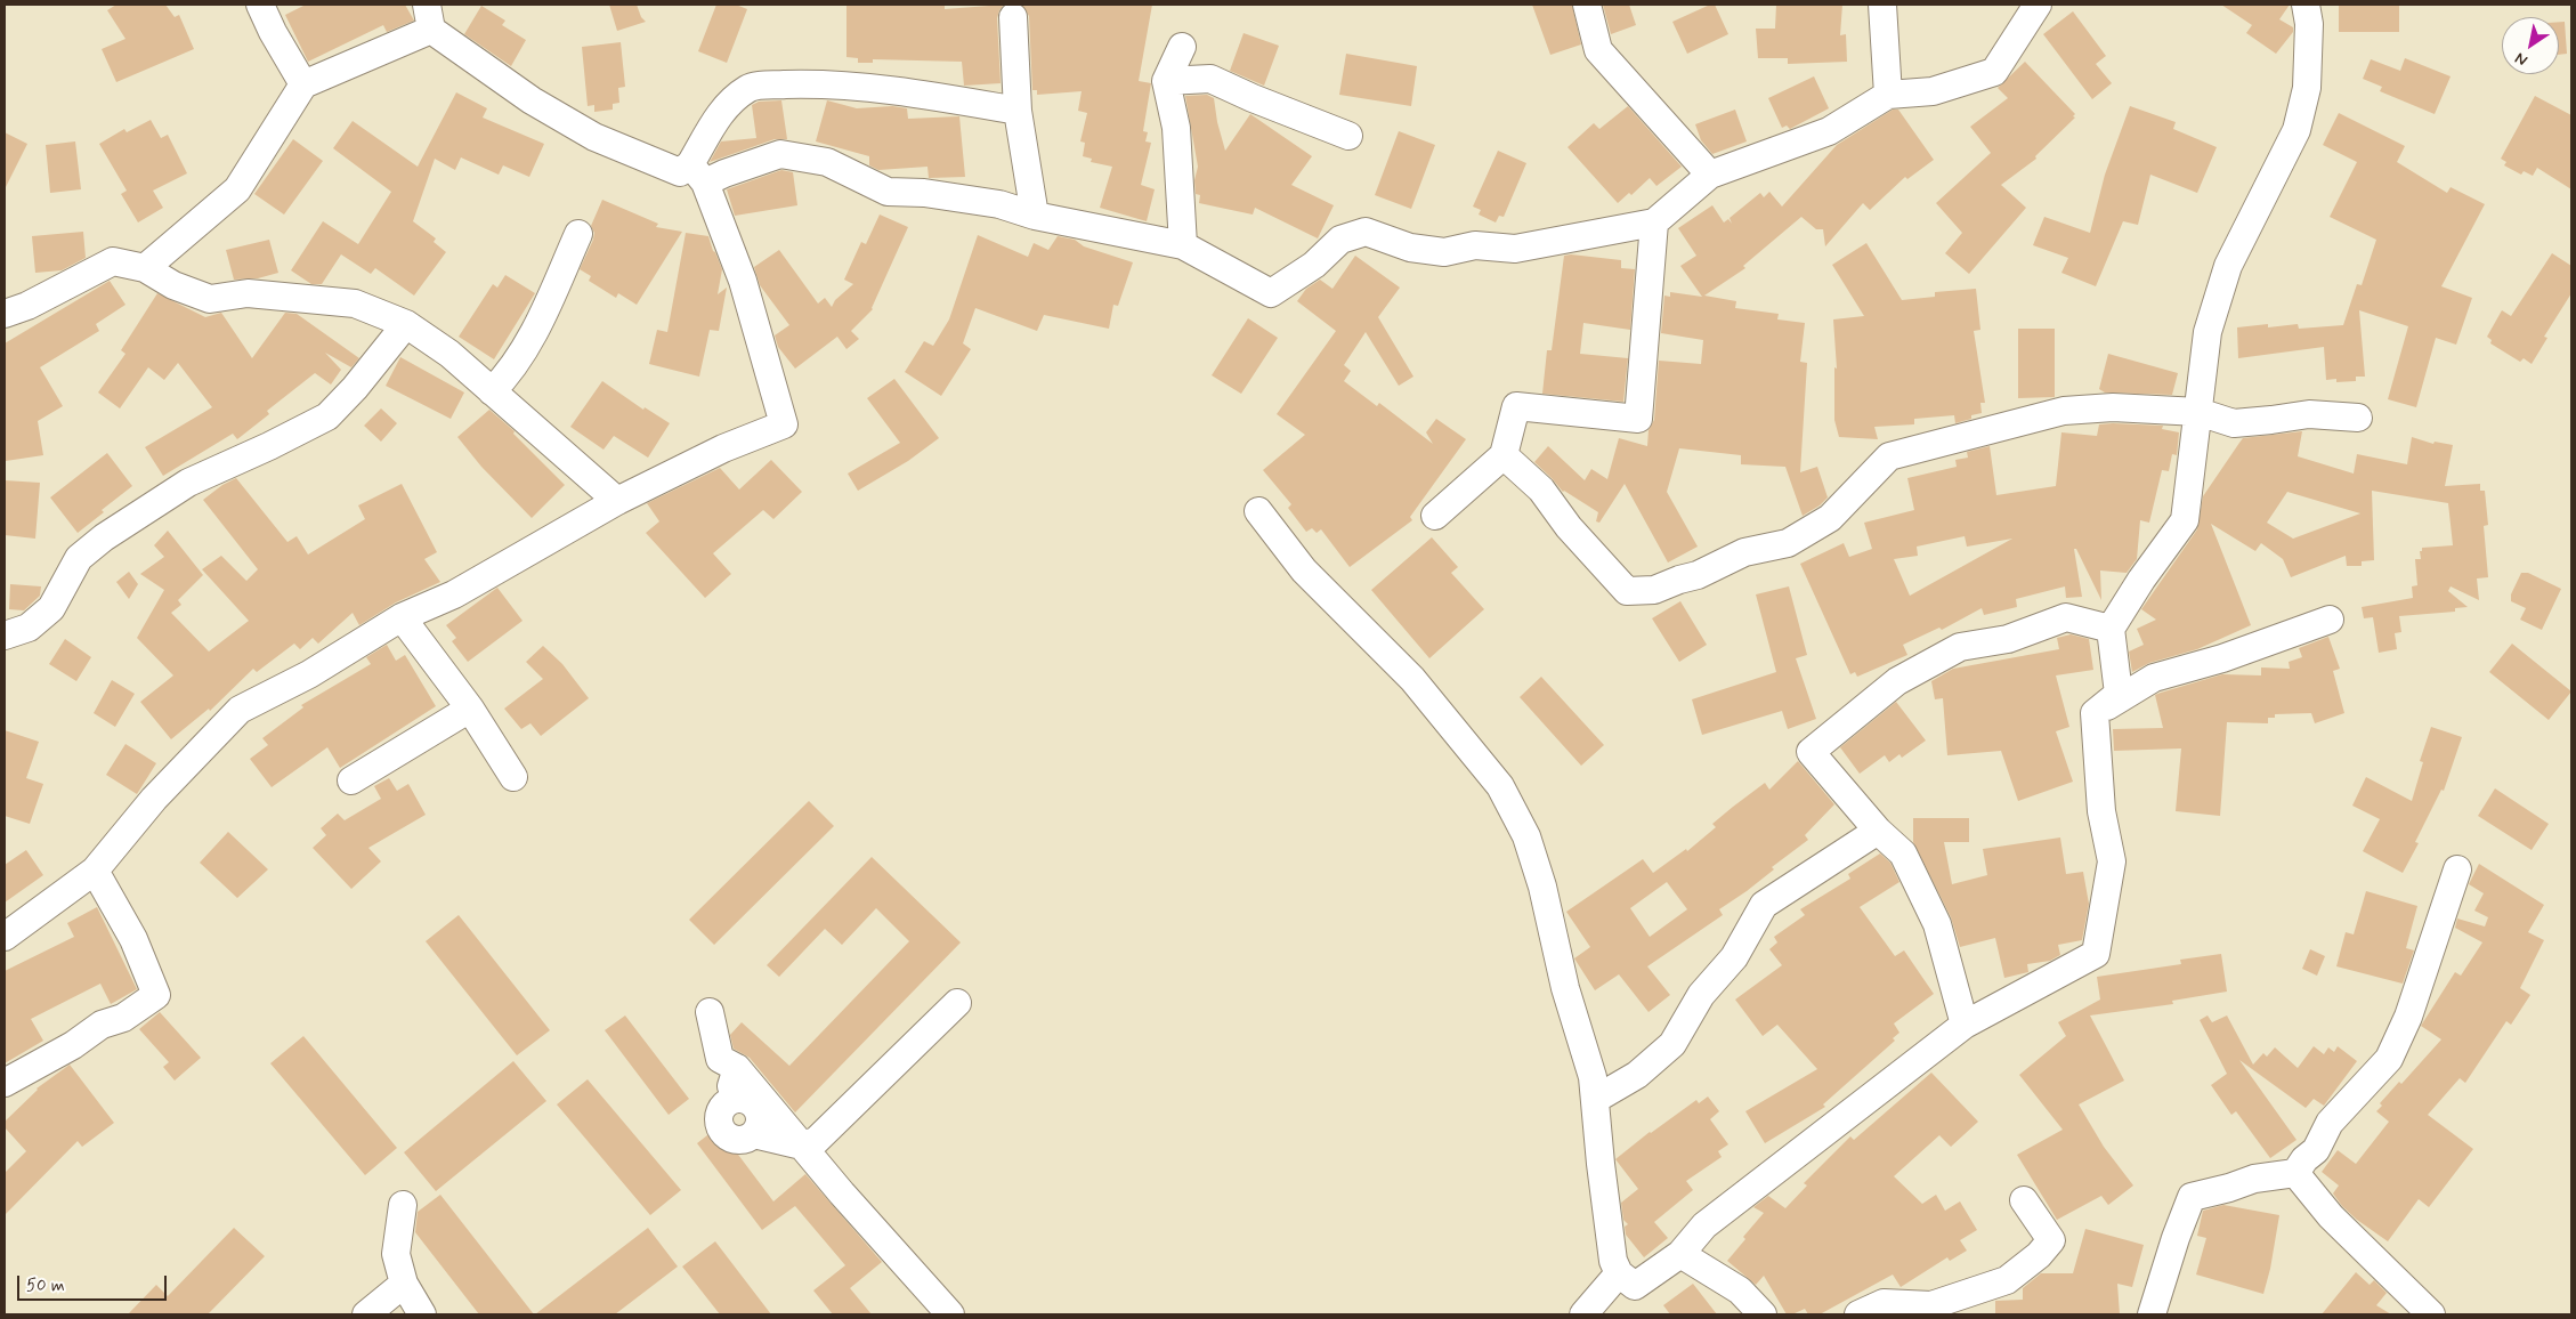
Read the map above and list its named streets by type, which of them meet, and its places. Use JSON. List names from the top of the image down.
{
  "scale_bar": "50 m",
  "north": "bottom left"
}
